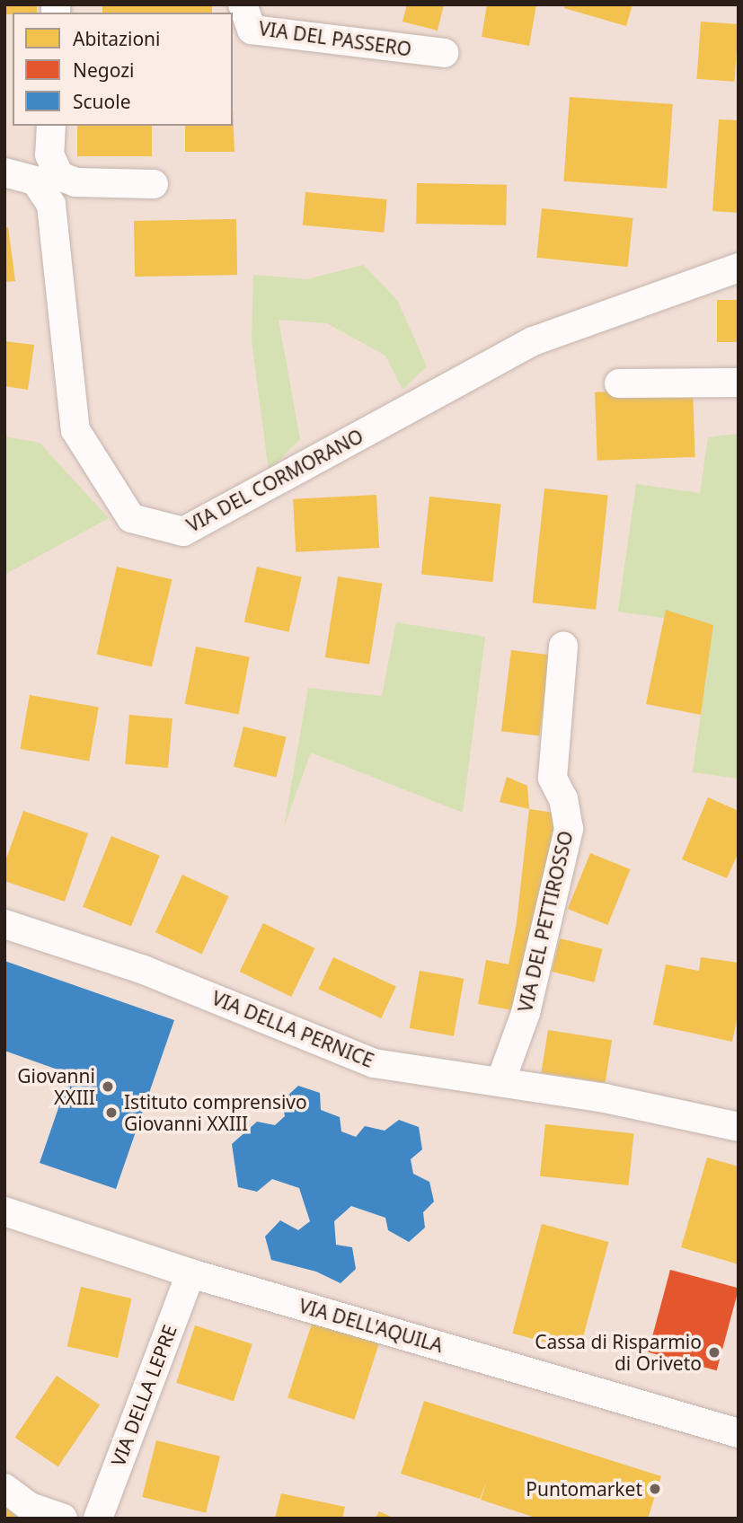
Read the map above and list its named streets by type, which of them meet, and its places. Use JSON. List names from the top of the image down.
{
  "streets": {
    "street": [
      "VIA DEL PASSERO",
      "VIA DEL CORMORANO",
      "VIA DEL PETTIROSSO",
      "VIA DELLA PERNICE",
      "VIA DELL'AQUILA",
      "VIA DELLA LEPRE"
    ]
  },
  "crossings": [
    ["VIA DEL PETTIROSSO", "VIA DELLA PERNICE"],
    ["VIA DELL'AQUILA", "VIA DELLA LEPRE"]
  ],
  "places": [
    "Giovanni XXIII",
    "Istituto comprensivo Giovanni XXIII",
    "Cassa di Risparmio di Oriveto",
    "Puntomarket"
  ],
  "legend": ["Abitazioni", "Negozi", "Scuole"]
}
